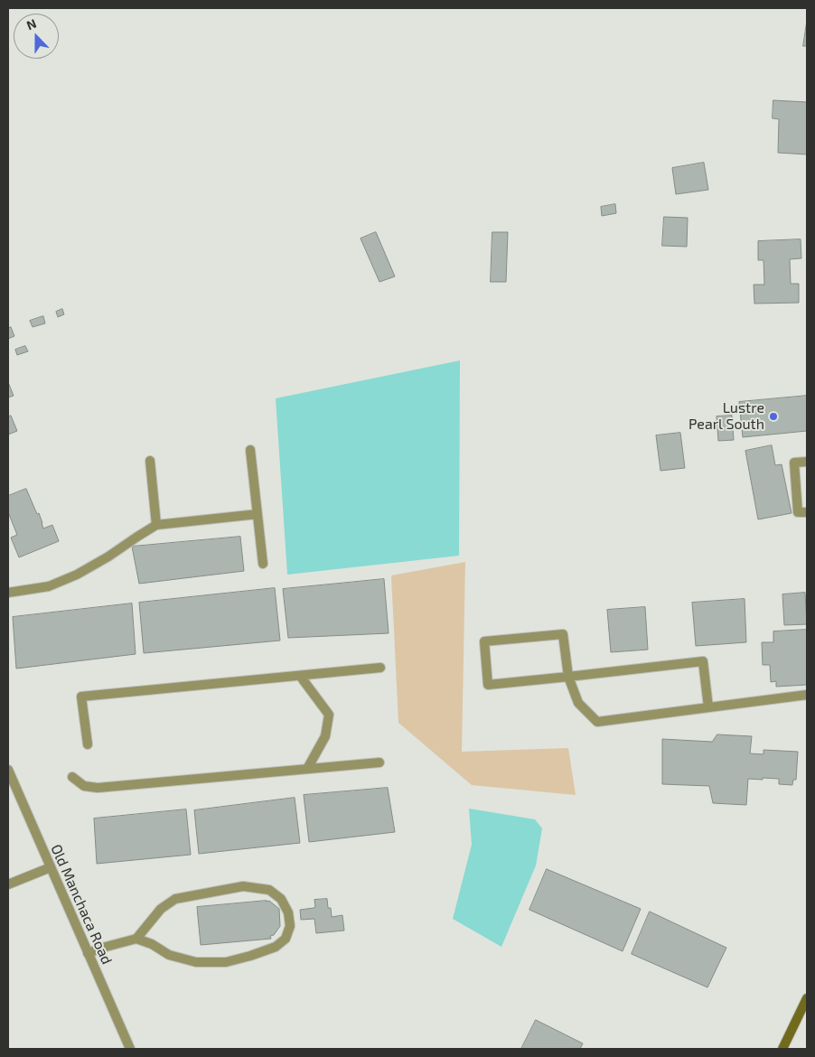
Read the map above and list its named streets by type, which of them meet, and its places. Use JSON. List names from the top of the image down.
{
  "streets": {
    "street": ["Old Manchaca Road"]
  },
  "places": ["Lustre Pearl South"],
  "north": "top"
}
